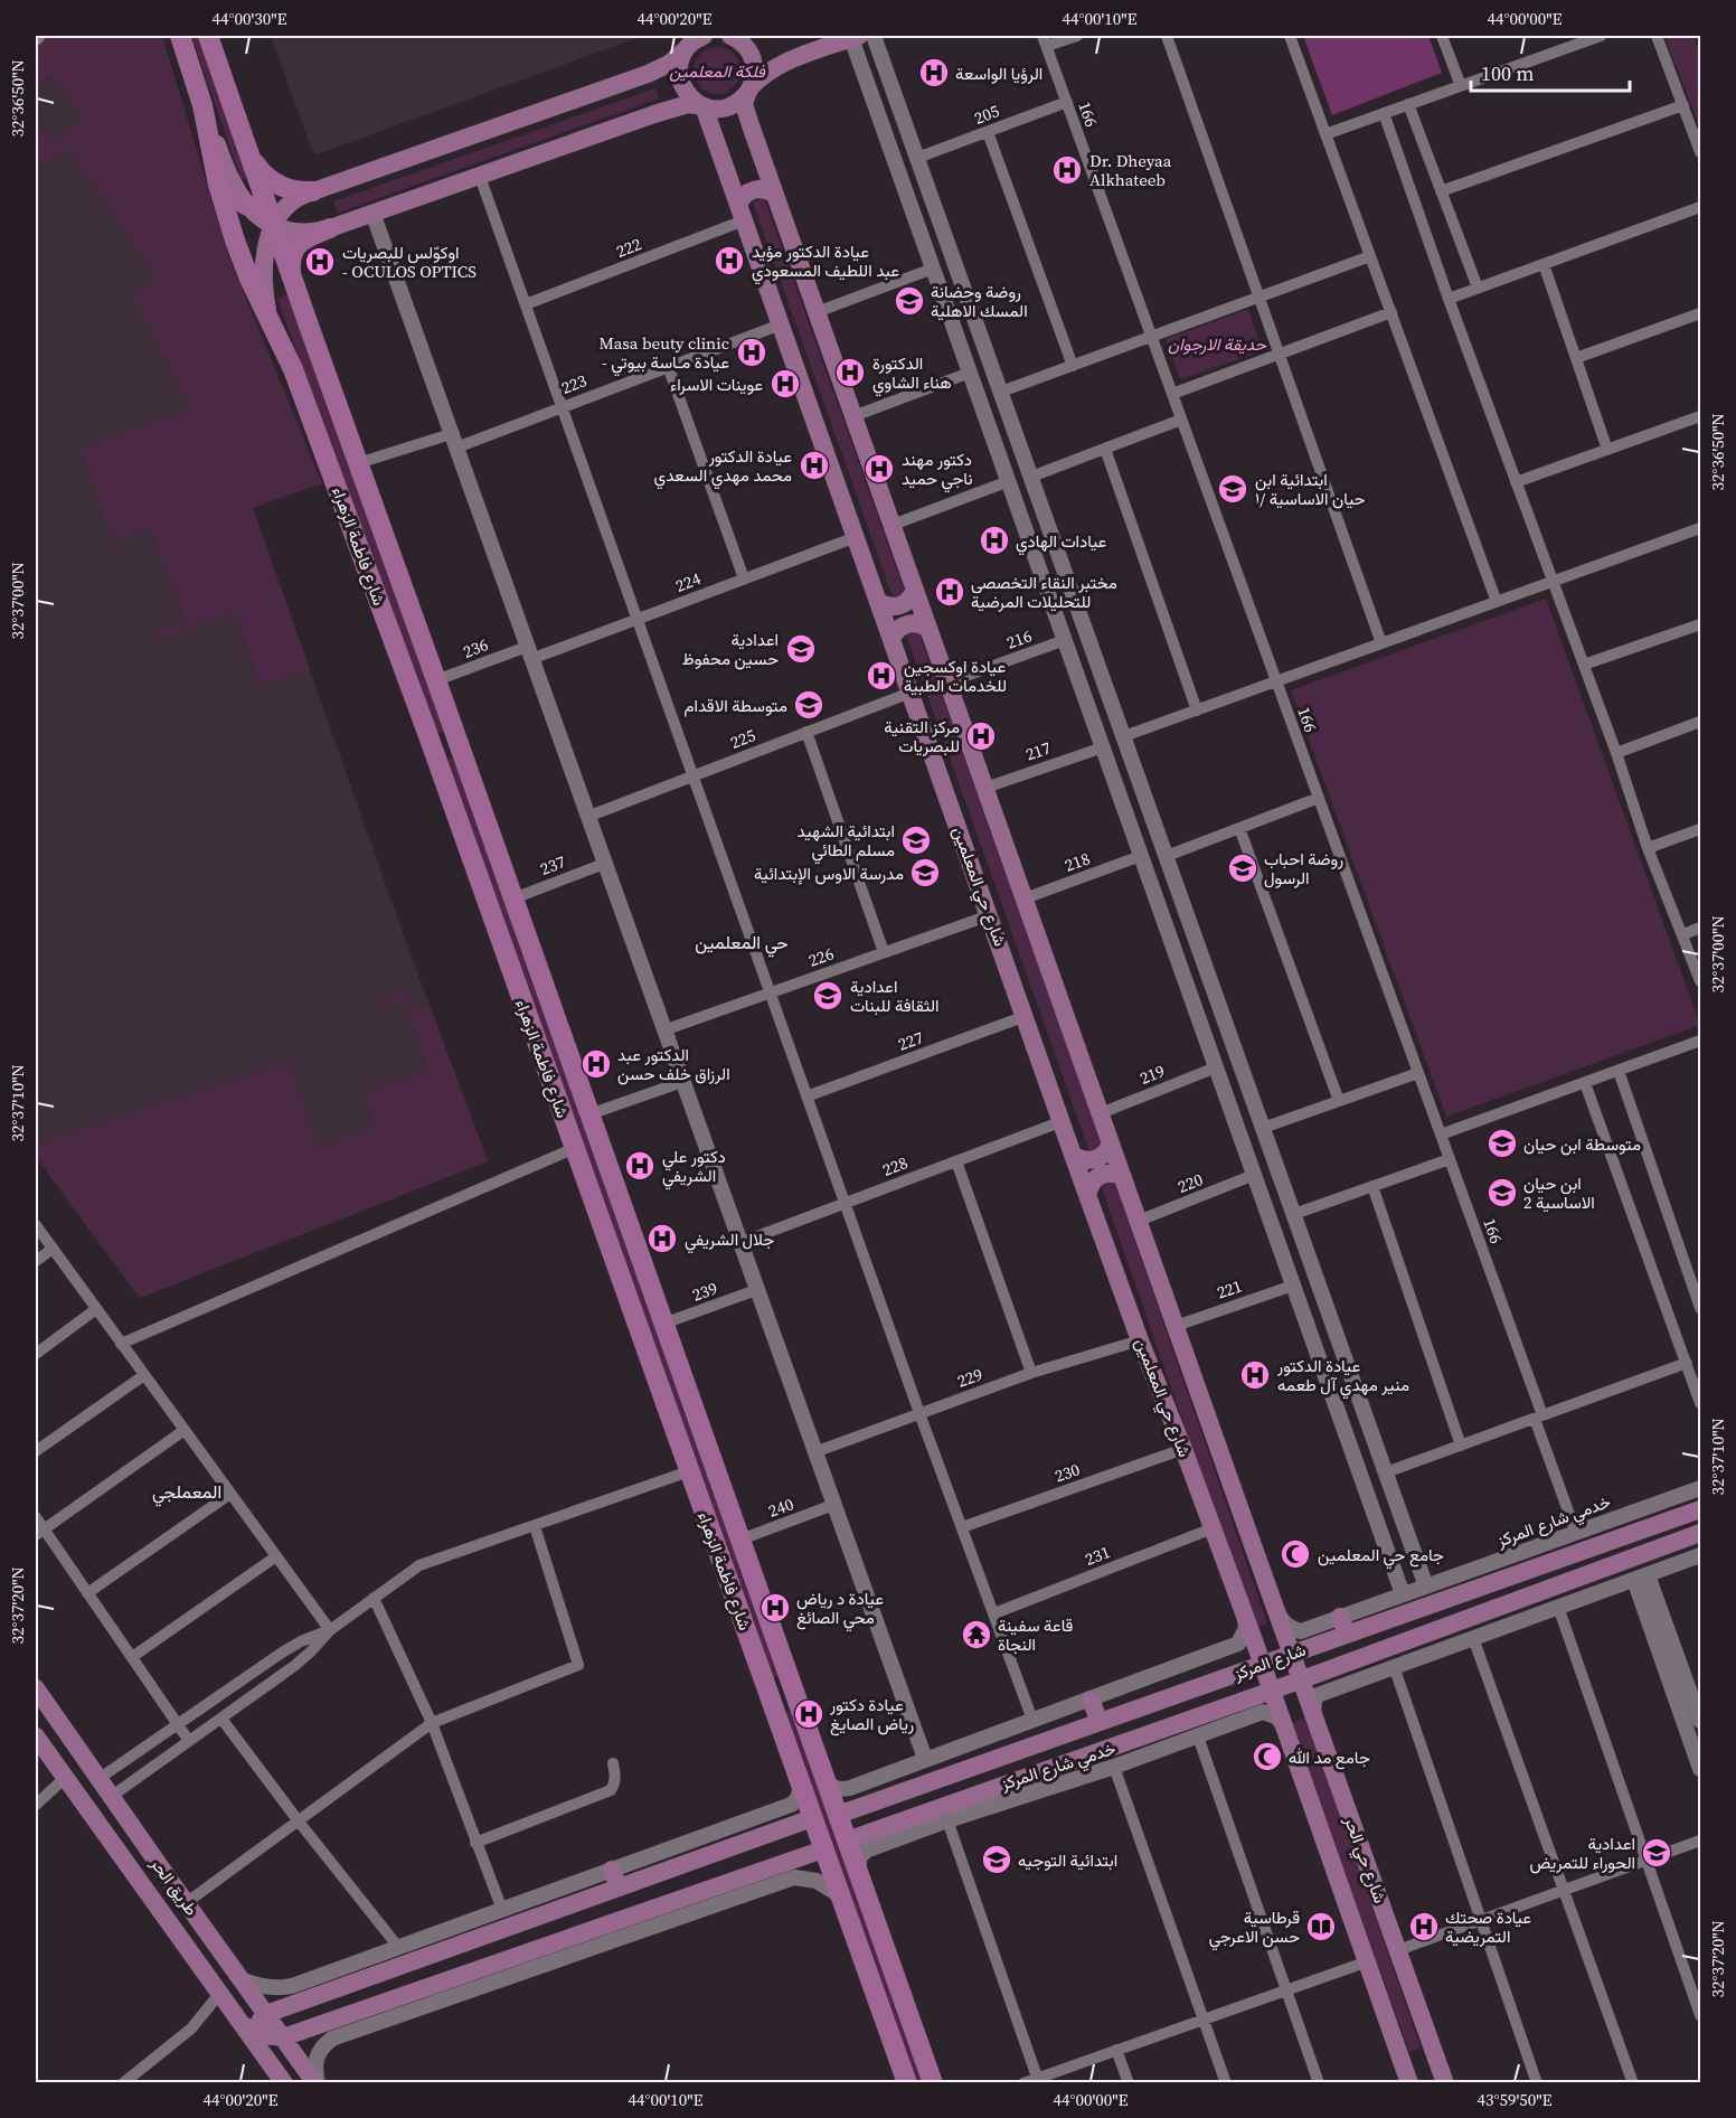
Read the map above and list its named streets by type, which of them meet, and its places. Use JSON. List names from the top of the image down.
{
  "streets": {
    "highway": ["شارع فاطمة الزهراء"],
    "main road": [
      "شارع حي المعلمين",
      "شارع المركز",
      "شارع حي الحر",
      "طريق الحر"
    ],
    "street": [
      "205",
      "166",
      "222",
      "223",
      "224",
      "216",
      "236",
      "225",
      "217",
      "218",
      "237",
      "226",
      "227",
      "219",
      "228",
      "220",
      "221",
      "239",
      "229",
      "230",
      "240",
      "خدمي شارع المركز",
      "231"
    ]
  },
  "crossings": [
    ["205", "166"],
    ["166", "خدمي شارع المركز"],
    ["222", "شارع حي المعلمين"],
    ["223", "شارع فاطمة الزهراء"],
    ["223", "شارع حي المعلمين"],
    ["شارع فاطمة الزهراء", "236"],
    ["شارع فاطمة الزهراء", "237"],
    ["شارع فاطمة الزهراء", "239"],
    ["شارع فاطمة الزهراء", "240"],
    ["شارع فاطمة الزهراء", "خدمي شارع المركز"],
    ["شارع فاطمة الزهراء", "شارع المركز"],
    ["224", "236"],
    ["224", "شارع حي المعلمين"],
    ["216", "شارع حي المعلمين"],
    ["225", "شارع حي المعلمين"],
    ["217", "شارع حي المعلمين"],
    ["218", "شارع حي المعلمين"],
    ["شارع حي المعلمين", "226"],
    ["شارع حي المعلمين", "227"],
    ["شارع حي المعلمين", "219"],
    ["شارع حي المعلمين", "228"],
    ["شارع حي المعلمين", "220"],
    ["شارع حي المعلمين", "221"],
    ["شارع حي المعلمين", "229"],
    ["شارع حي المعلمين", "230"],
    ["شارع حي المعلمين", "خدمي شارع المركز"],
    ["شارع حي المعلمين", "231"],
    ["شارع حي المعلمين", "شارع المركز"],
    ["شارع حي المعلمين", "شارع حي الحر"],
    ["خدمي شارع المركز", "شارع المركز"],
    ["خدمي شارع المركز", "شارع حي الحر"],
    ["شارع المركز", "شارع حي الحر"]
  ],
  "districts": ["حي المعلمين", "المعملجي"],
  "parks": ["فلكة المعلمين", "حديقة الارجوان"],
  "places": {
    "hospital": [
      "الرؤيا الواسعة",
      "Dr. Dheyaa Alkhateeb",
      "عيادة الدكتور مؤيد عبد اللطيف المسعودي",
      "اوكوّلس للبصريات - OCULOS OPTICS",
      "Masa beuty clinic - عيادة مـاسة بيوتي",
      "الدكتورة هناء الشاوي",
      "عوينات الاسراء",
      "عيادة الدكتور محمد مهدي السعدي",
      "دكتور مهند ناجي حميد",
      "عيادات الهادي",
      "مختبر النقاء التخصصي للتحليلات المرضية",
      "عيادة اوكسجين للخدمات الطبية",
      "مركز التقنية للبصريات",
      "الدكتور عبد الرزاق خلف حسن",
      "دكتور علي الشريفي",
      "جلال الشريفي",
      "عيادة الدكتور منير مهدي آل طعمه",
      "عيادة د رياض محي الصائغ",
      "عيادة دكتور رياض الصايغ",
      "عيادة صحتك التمريضية"
    ],
    "school or university": [
      "روضة وحضانة المسك الاهلية",
      "ابتدائية ابن حيان الاساسية /١",
      "اعدادية حسين محفوظ",
      "متوسطة الاقدام",
      "ابتدائية الشهيد مسلم الطائي",
      "روضة احباب الرسول",
      "مدرسة الاوس الإبتدائية",
      "اعدادية الثقافة للبنات",
      "متوسطة ابن حيان",
      "ابن حيان الاساسية 2",
      "اعدادية الحوراء للتمريض",
      "ابتدائية التوجيه"
    ],
    "mosque": ["جامع حي المعلمين", "جامع مد الله"],
    "temple": ["قاعة سفينة النجاة"],
    "library": ["قرطاسية حسن الاعرجي"]
  },
  "scale_bar": "100 m",
  "coordinates": [
    "44°00'30\"E",
    "44°00'20\"E",
    "44°00'10\"E",
    "44°00'00\"E",
    "32°36'50\"N",
    "32°37'00\"N",
    "32°37'10\"N",
    "32°37'20\"N",
    "43°59'50\"E"
  ]
}
